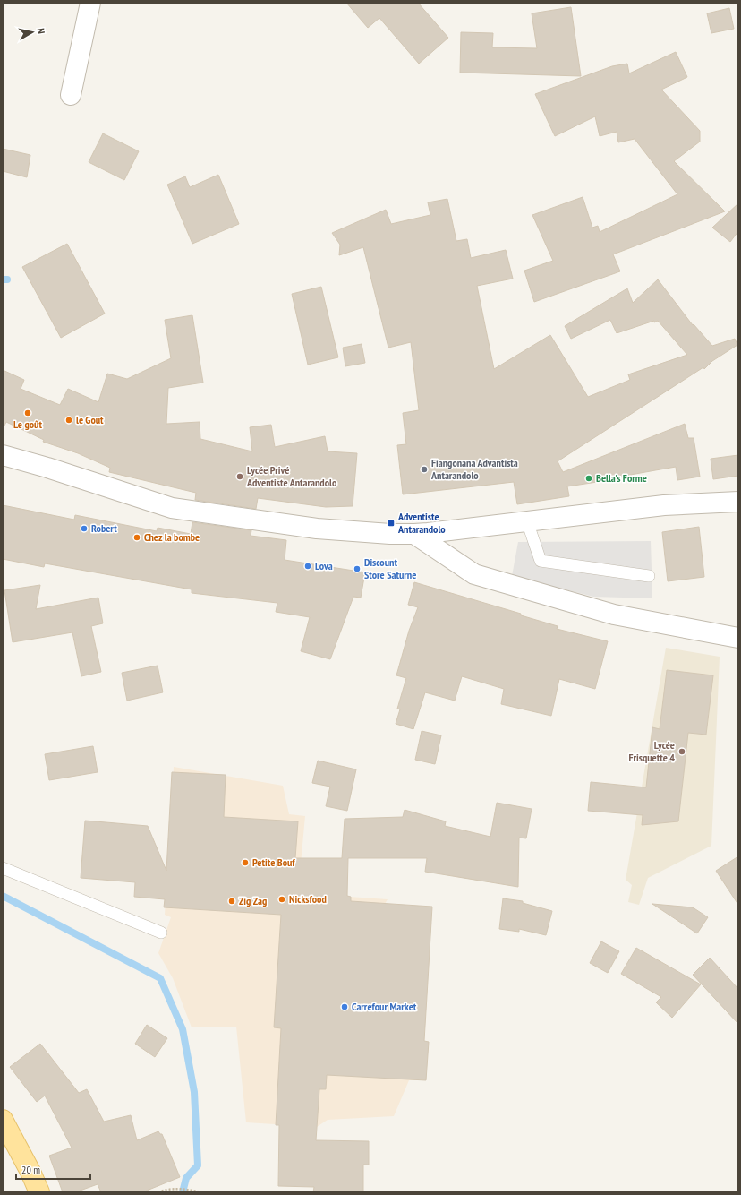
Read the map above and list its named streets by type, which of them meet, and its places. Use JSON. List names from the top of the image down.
{
  "places": {
    "other": [
      "Le goût",
      "le Gout",
      "Fiangonana Advantista Antarandolo",
      "Lycée Privé Adventiste Antarandolo",
      "Bella's Forme",
      "Robert",
      "Chez la bombe",
      "Lova",
      "Discount Store Saturne",
      "Lycée Frisquette 4",
      "Petite Bouf",
      "Nicksfood",
      "Zig Zag",
      "Carrefour Market"
    ],
    "transit": ["Adventiste Antarandolo"]
  },
  "scale_bar": "20 m",
  "north": "right"
}
